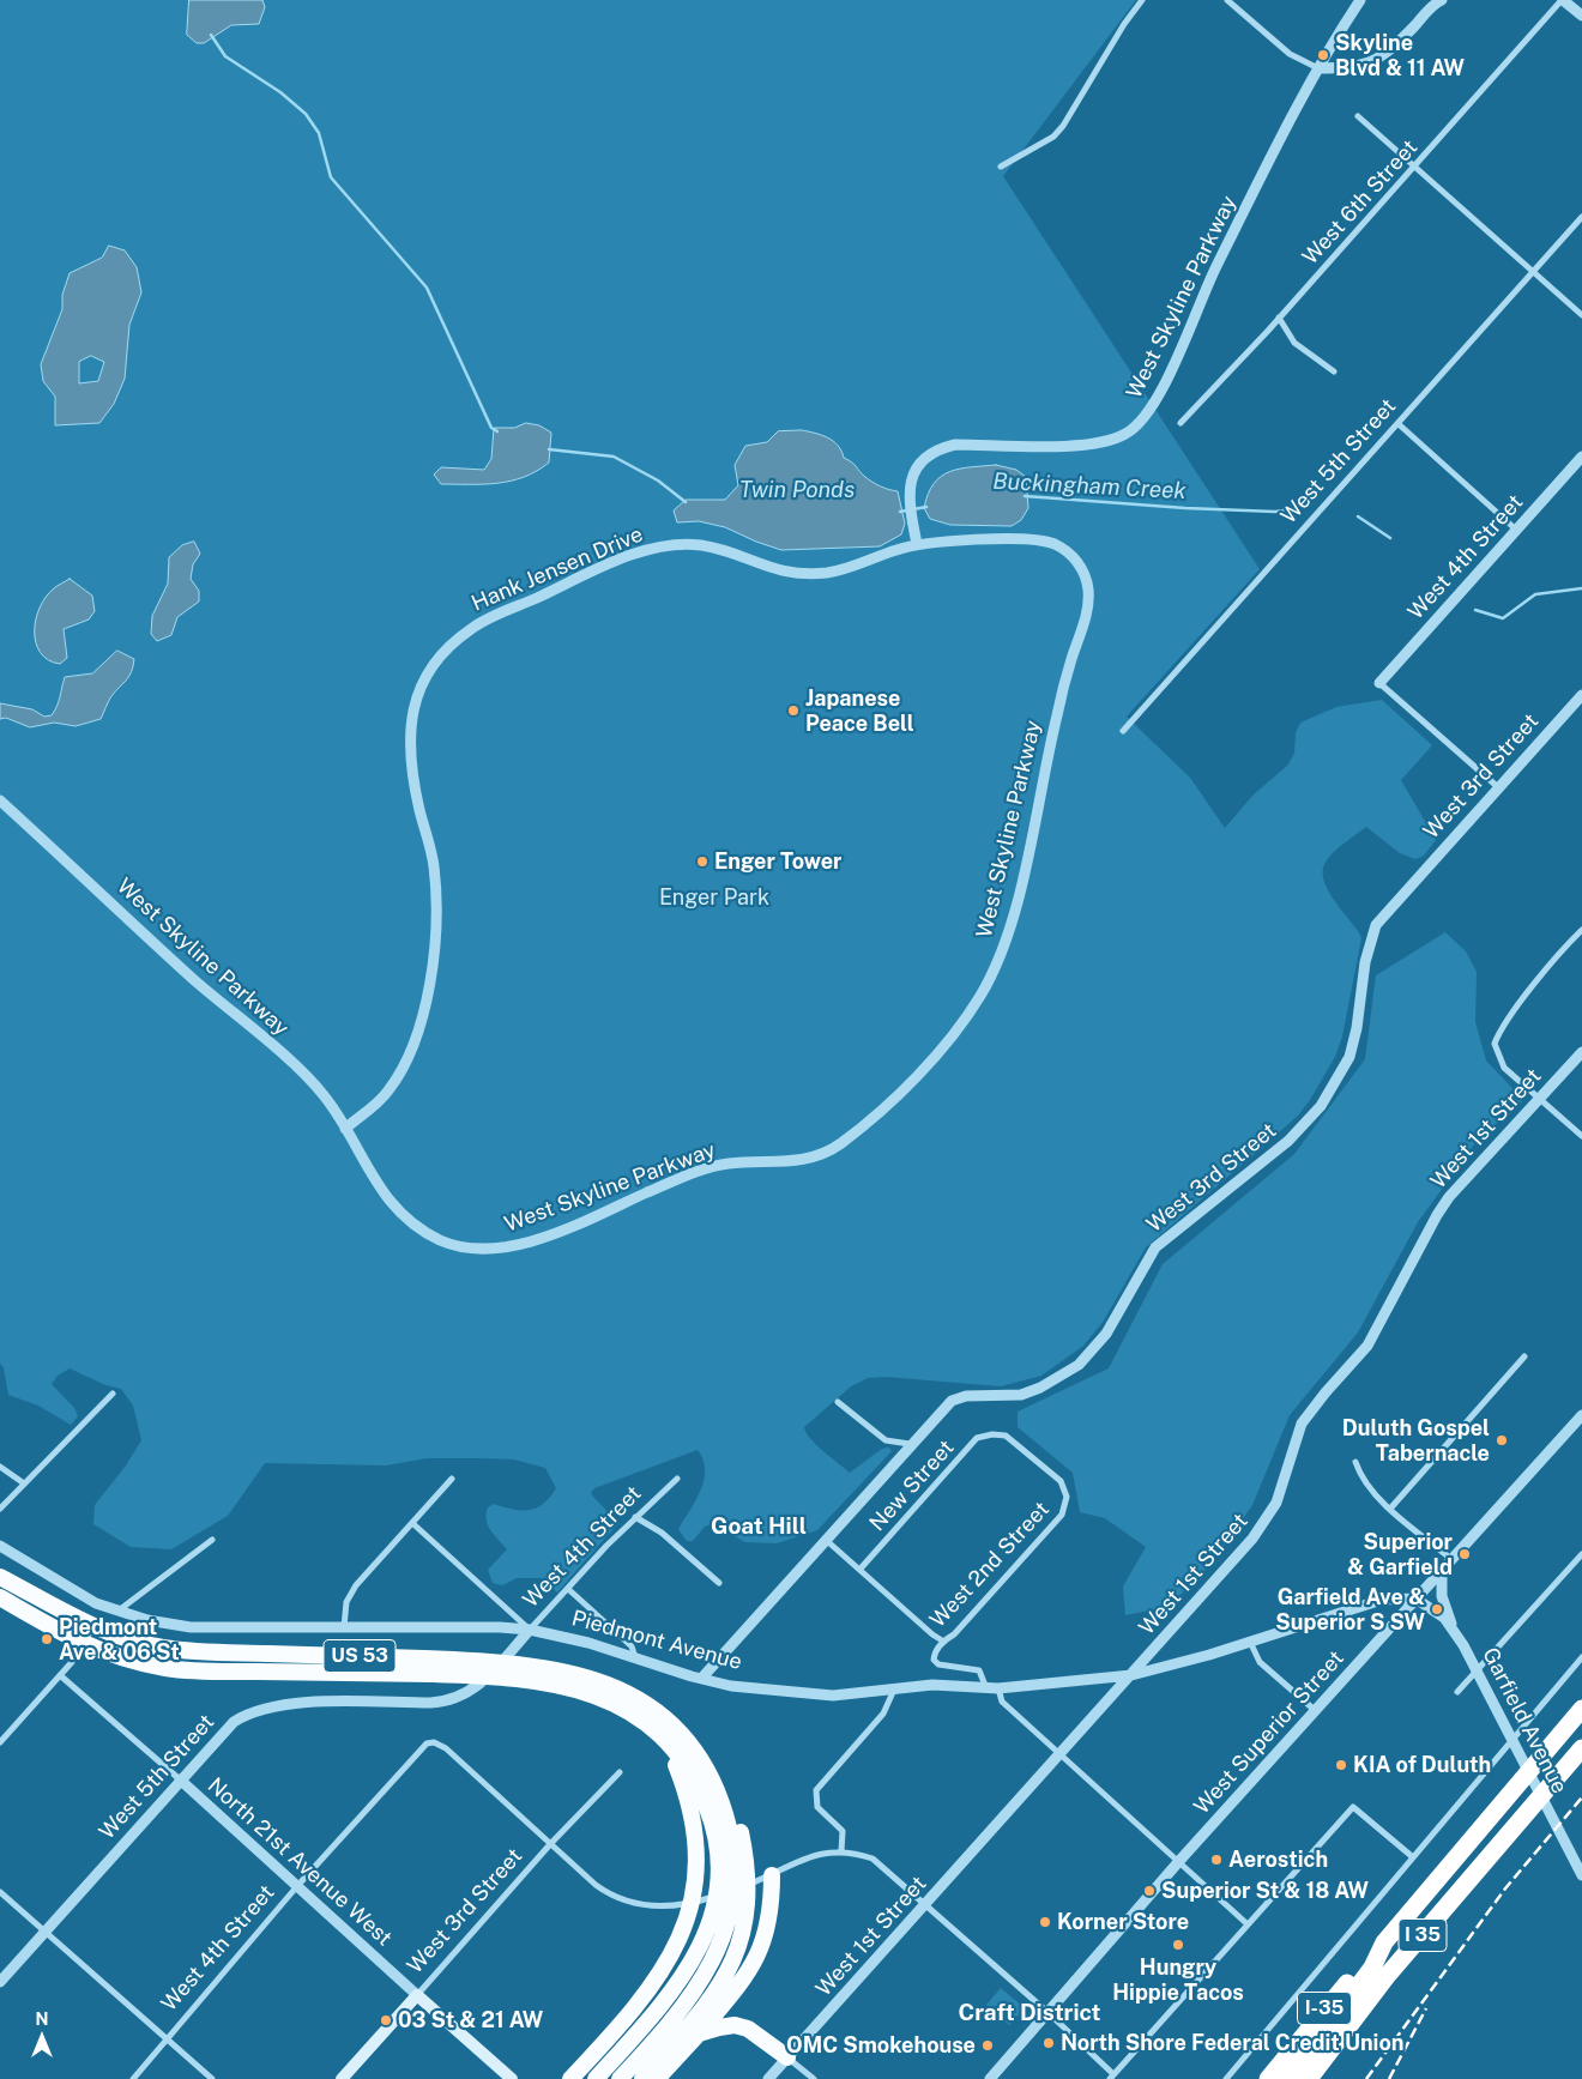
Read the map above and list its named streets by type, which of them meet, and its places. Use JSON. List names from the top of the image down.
{
  "streets": {
    "highway": ["US 53", "I 35", "I-35"],
    "main road": ["West 3rd Street", "North 21st Avenue West"],
    "street": [
      "West 6th Street",
      "West Skyline Parkway",
      "West 5th Street",
      "West 4th Street",
      "Hank Jensen Drive",
      "West 1st Street",
      "New Street",
      "West 2nd Street",
      "Piedmont Avenue",
      "Garfield Avenue",
      "West Superior Street"
    ]
  },
  "crossings": [
    ["West Skyline Parkway", "Hank Jensen Drive"],
    ["West 5th Street", "West 4th Street"],
    ["West 5th Street", "North 21st Avenue West"],
    ["West 4th Street", "West 3rd Street"],
    ["West 4th Street", "Piedmont Avenue"],
    ["West 4th Street", "North 21st Avenue West"],
    ["West 3rd Street", "Piedmont Avenue"],
    ["West 3rd Street", "North 21st Avenue West"],
    ["West 1st Street", "Piedmont Avenue"],
    ["New Street", "West 2nd Street"],
    ["West 2nd Street", "Piedmont Avenue"],
    ["Piedmont Avenue", "Garfield Avenue"],
    ["Piedmont Avenue", "West Superior Street"],
    ["Garfield Avenue", "West Superior Street"],
    ["I 35", "I-35"]
  ],
  "districts": ["Goat Hill", "Craft District"],
  "water": ["Buckingham Creek", "Twin Ponds"],
  "parks": ["Enger Park"],
  "places": [
    "Skyline Blvd & 11 AW",
    "Japanese Peace Bell",
    "Enger Tower",
    "Duluth Gospel Tabernacle",
    "Superior & Garfield",
    "Garfield Ave & Superior S SW",
    "Piedmont Ave & 06 St",
    "KIA of Duluth",
    "Aerostich",
    "Superior St & 18 AW",
    "Korner Store",
    "Hungry Hippie Tacos",
    "03 St & 21 AW",
    "North Shore Federal Credit Union",
    "OMC Smokehouse"
  ],
  "north": "top"
}
